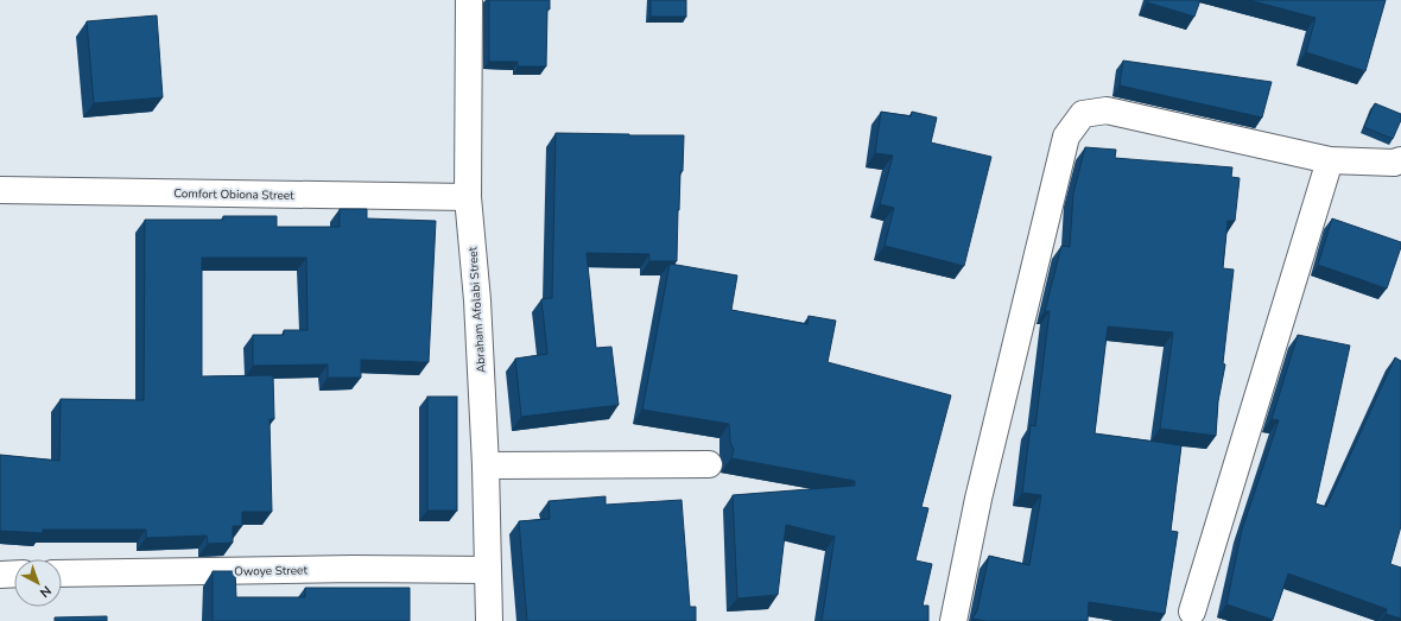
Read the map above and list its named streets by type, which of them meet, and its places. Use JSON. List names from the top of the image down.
{
  "streets": {
    "street": ["Comfort Obiona Street", "Abraham Afolabi Street", "Owoye Street"]
  },
  "crossings": [
    ["Comfort Obiona Street", "Abraham Afolabi Street"],
    ["Abraham Afolabi Street", "Owoye Street"]
  ],
  "north": "bottom right"
}
